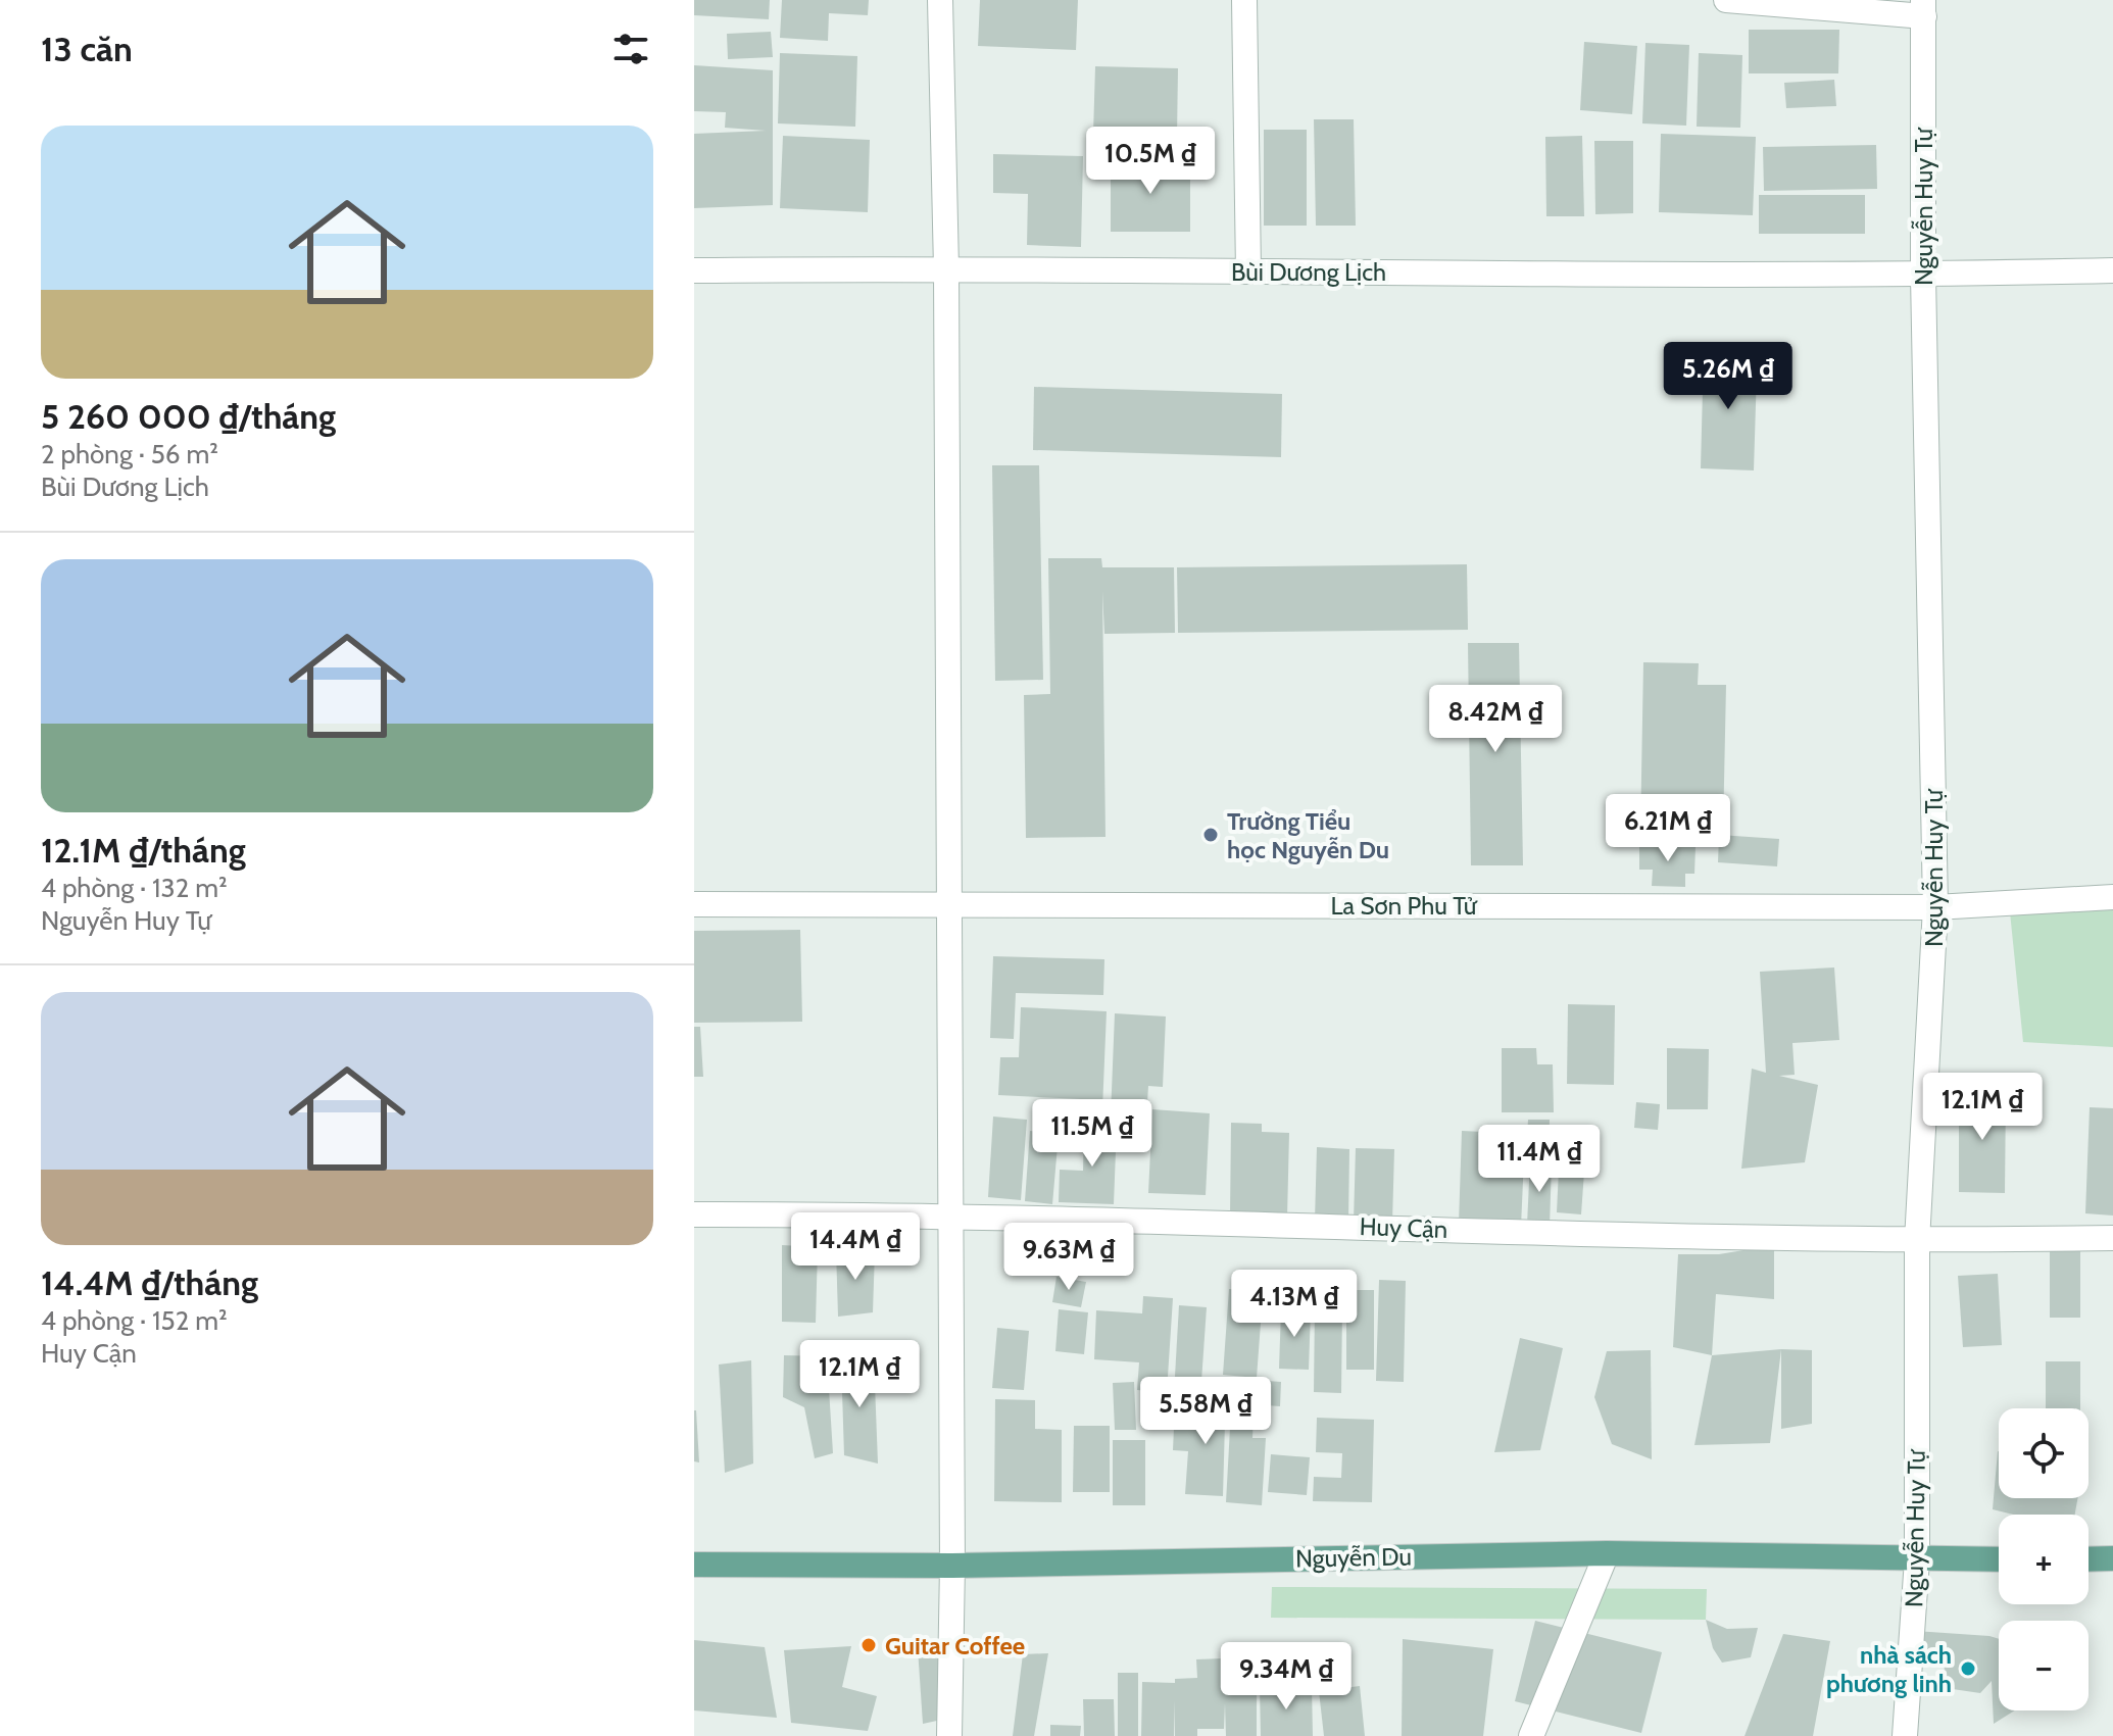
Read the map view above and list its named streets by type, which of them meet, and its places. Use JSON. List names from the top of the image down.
{
  "streets": {
    "main road": ["Nguyễn Du"],
    "street": [
      "Nguyễn Huy Tự",
      "Bùi Dương Lịch",
      "La Sơn Phu Tử",
      "Huy Cận"
    ]
  },
  "crossings": [
    ["Nguyễn Huy Tự", "Bùi Dương Lịch"],
    ["Nguyễn Huy Tự", "La Sơn Phu Tử"],
    ["Nguyễn Huy Tự", "Huy Cận"],
    ["Nguyễn Huy Tự", "Nguyễn Du"]
  ],
  "places": ["Trường Tiểu học Nguyễn Du", "Guitar Coffee", "nhà sách phương linh"],
  "page": {
    "heading": "13 căn",
    "list": [
      {
        "name": "5 260 000 ₫/tháng",
        "note": "2 phòng · 56 m² · Bùi Dương Lịch"
      },
      {
        "name": "12.1M ₫/tháng",
        "note": "4 phòng · 132 m² · Nguyễn Huy Tự"
      },
      {
        "name": "14.4M ₫/tháng",
        "note": "4 phòng · 152 m² · Huy Cận"
      }
    ],
    "price": [
      "10.5M ₫",
      "5.26M ₫",
      "8.42M ₫",
      "6.21M ₫",
      "12.1M ₫",
      "11.5M ₫",
      "11.4M ₫",
      "14.4M ₫",
      "9.63M ₫",
      "4.13M ₫",
      "12.1M ₫",
      "5.58M ₫",
      "9.34M ₫"
    ],
    "map_buttons": ["+", "−"]
  }
}
